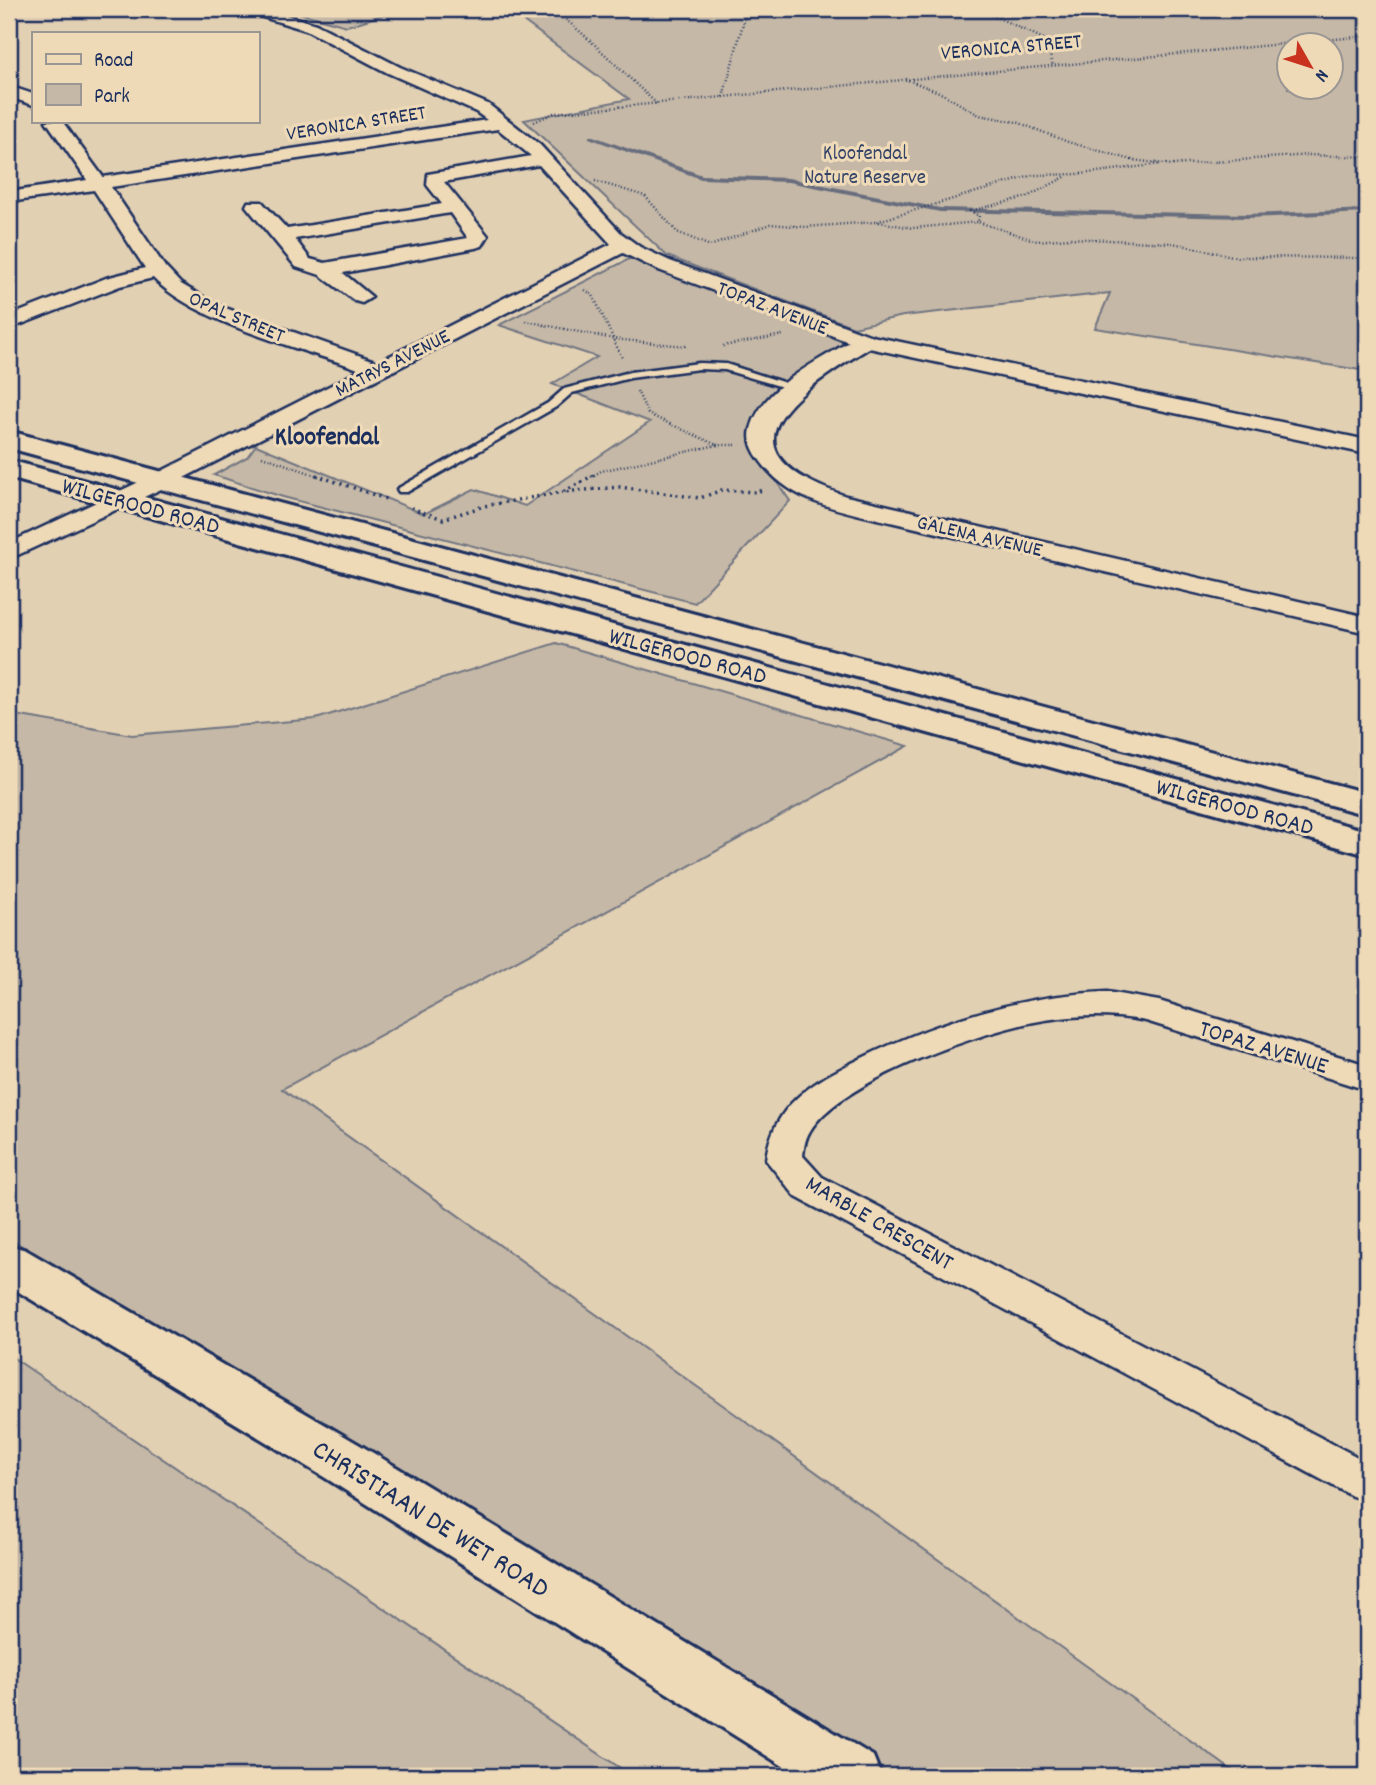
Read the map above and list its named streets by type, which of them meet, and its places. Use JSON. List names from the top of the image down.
{
  "streets": {
    "street": [
      "VERONICA STREET",
      "TOPAZ AVENUE",
      "OPAL STREET",
      "MATRYS AVENUE",
      "WILGEROOD ROAD",
      "GALENA AVENUE",
      "MARBLE CRESCENT",
      "CHRISTIAAN DE WET ROAD"
    ]
  },
  "crossings": [
    ["VERONICA STREET", "TOPAZ AVENUE"],
    ["VERONICA STREET", "OPAL STREET"],
    ["TOPAZ AVENUE", "MATRYS AVENUE"],
    ["TOPAZ AVENUE", "GALENA AVENUE"],
    ["TOPAZ AVENUE", "MARBLE CRESCENT"],
    ["OPAL STREET", "MATRYS AVENUE"],
    ["MATRYS AVENUE", "WILGEROOD ROAD"]
  ],
  "districts": ["Kloofendal"],
  "parks": ["Kloofendal Nature Reserve"],
  "legend": ["Road", "Park"],
  "north": "bottom right"
}
